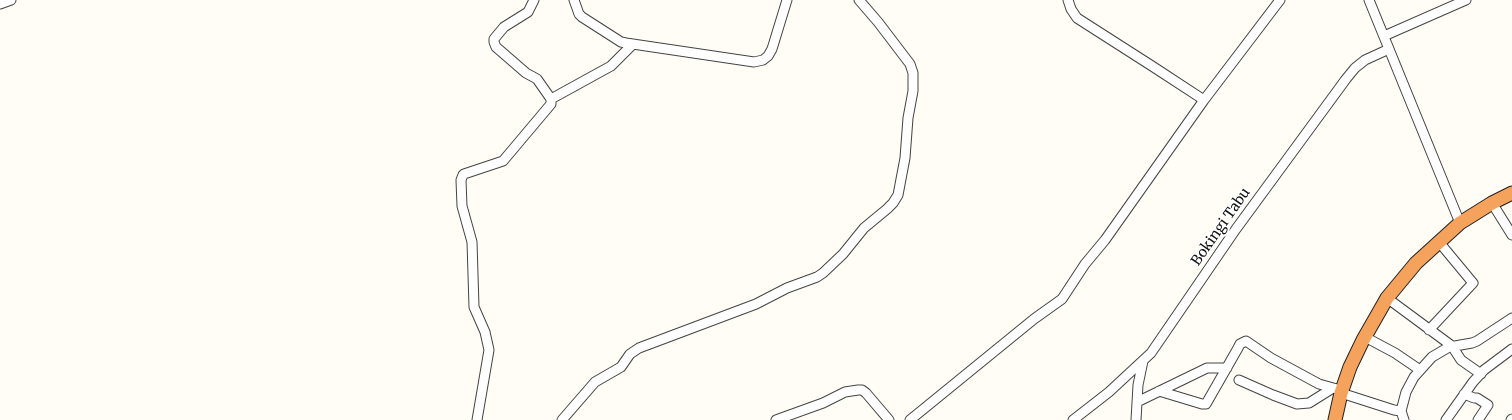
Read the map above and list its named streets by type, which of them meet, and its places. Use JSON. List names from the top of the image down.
{
  "streets": {
    "street": ["Bokingi Tabu"]
  }
}
